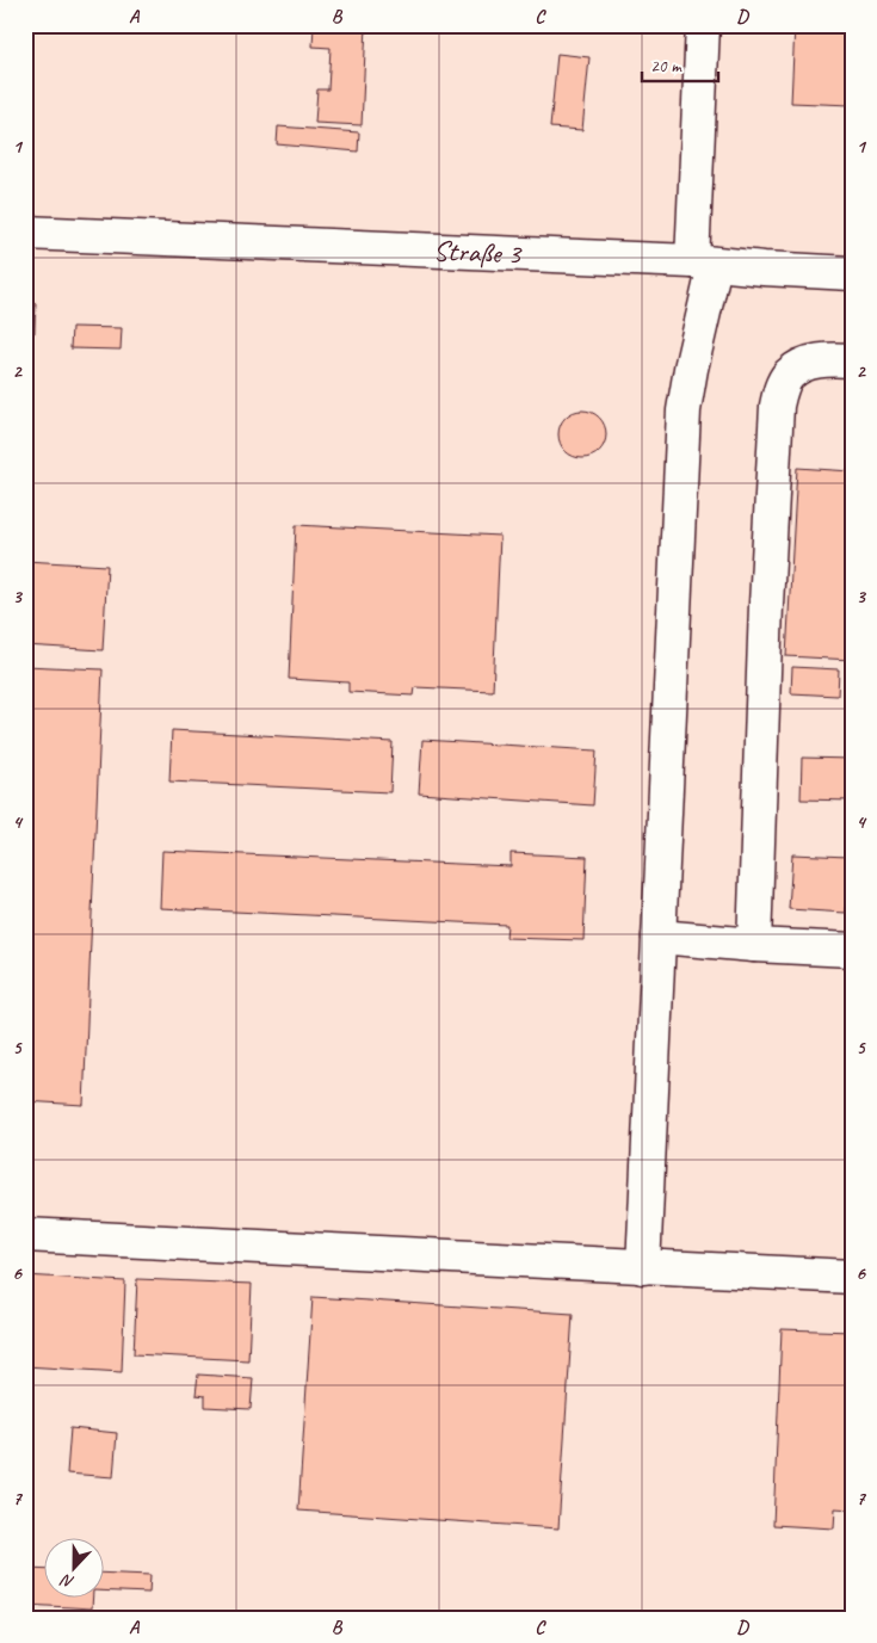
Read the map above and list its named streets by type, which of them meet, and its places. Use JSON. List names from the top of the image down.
{
  "streets": {
    "lane": ["Straße 3"]
  },
  "scale_bar": "20 m",
  "north": "bottom",
  "grid": {
    "columns": [
      "A",
      "B",
      "C",
      "D"
    ],
    "rows": [
      "1",
      "2",
      "3",
      "4",
      "5",
      "6",
      "7"
    ]
  }
}
